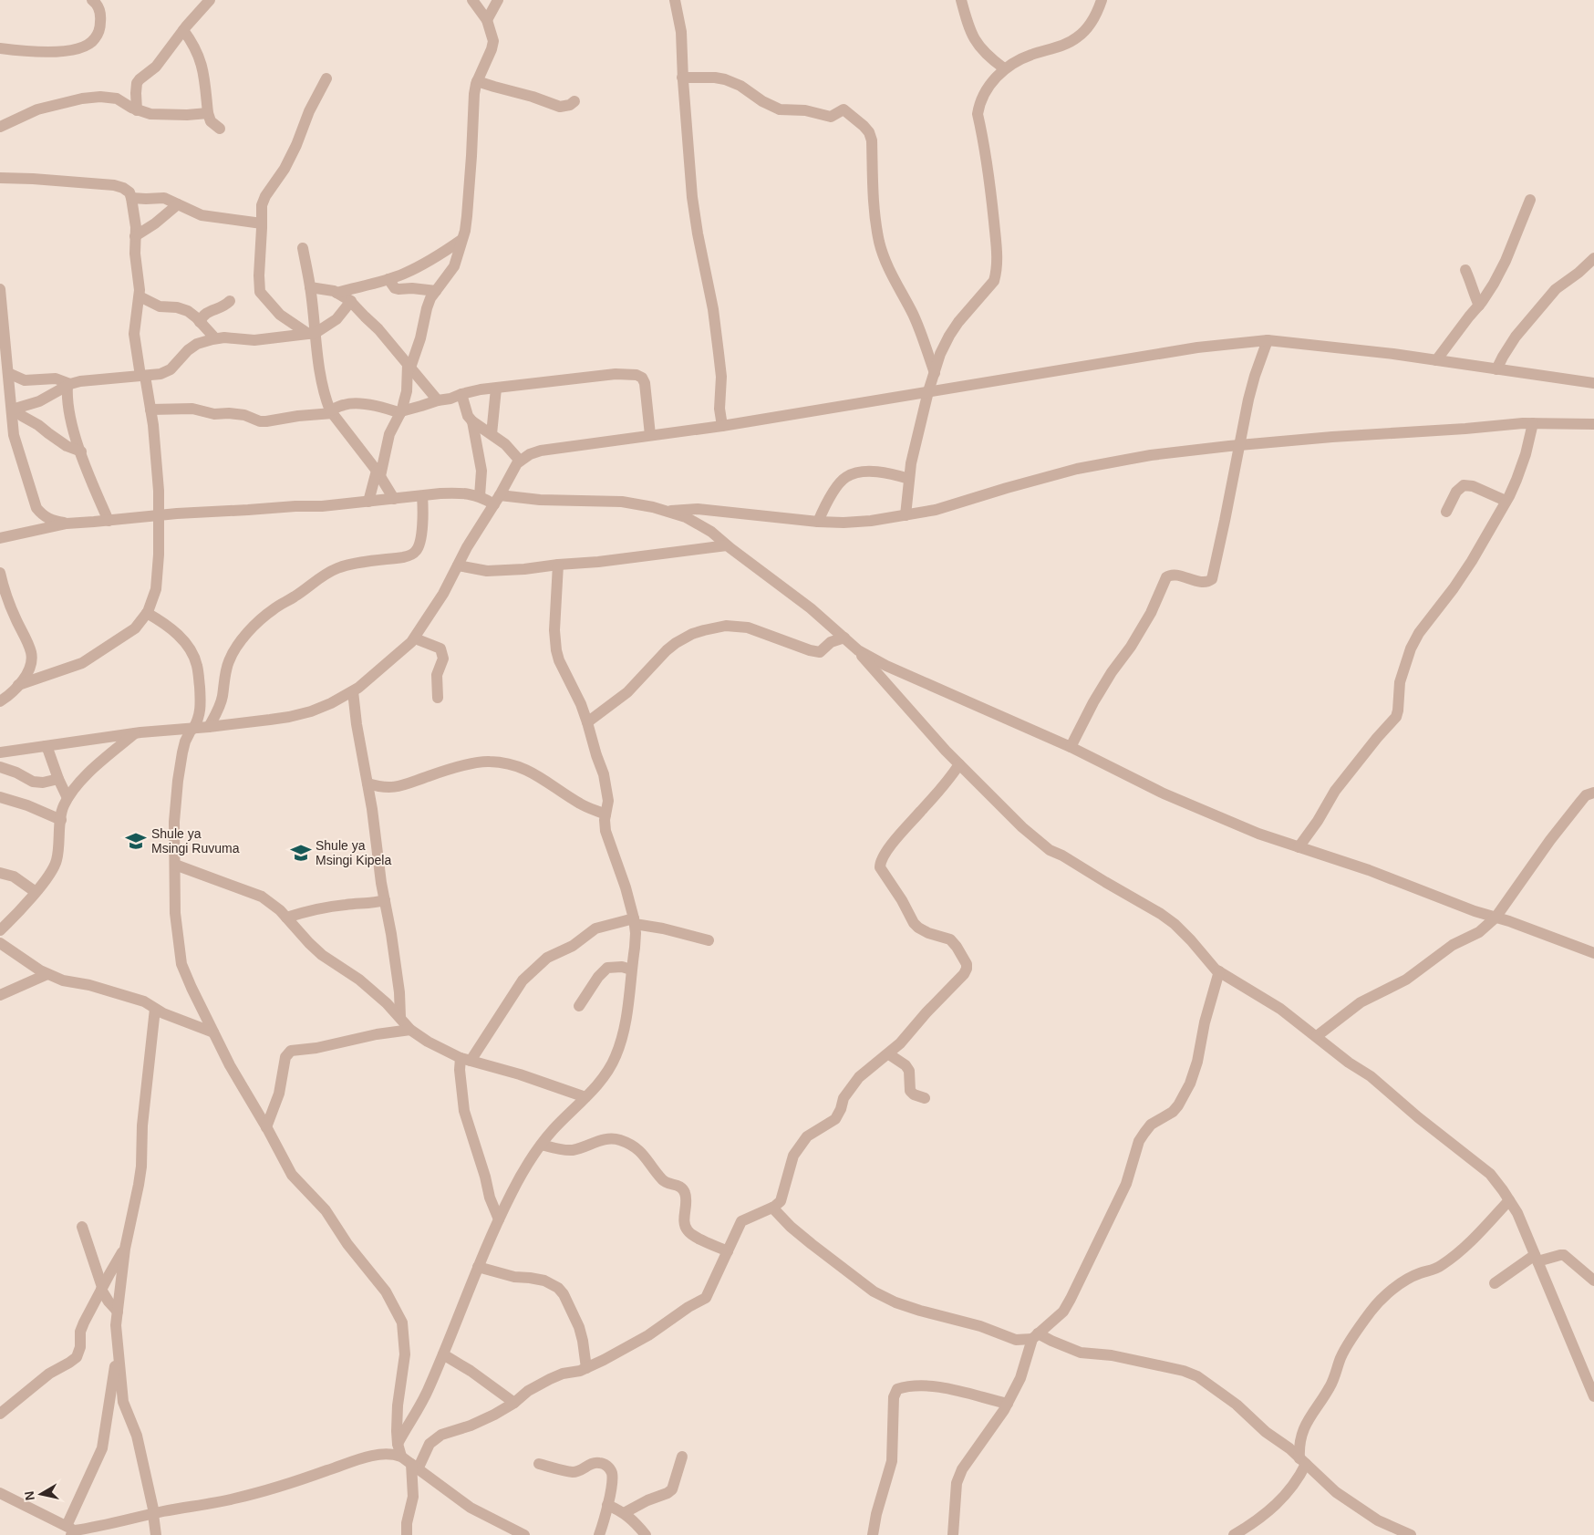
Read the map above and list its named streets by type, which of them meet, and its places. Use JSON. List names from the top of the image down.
{
  "places": {
    "school or university": ["Shule ya Msingi Ruvuma", "Shule ya Msingi Kipela"]
  },
  "north": "left"
}
